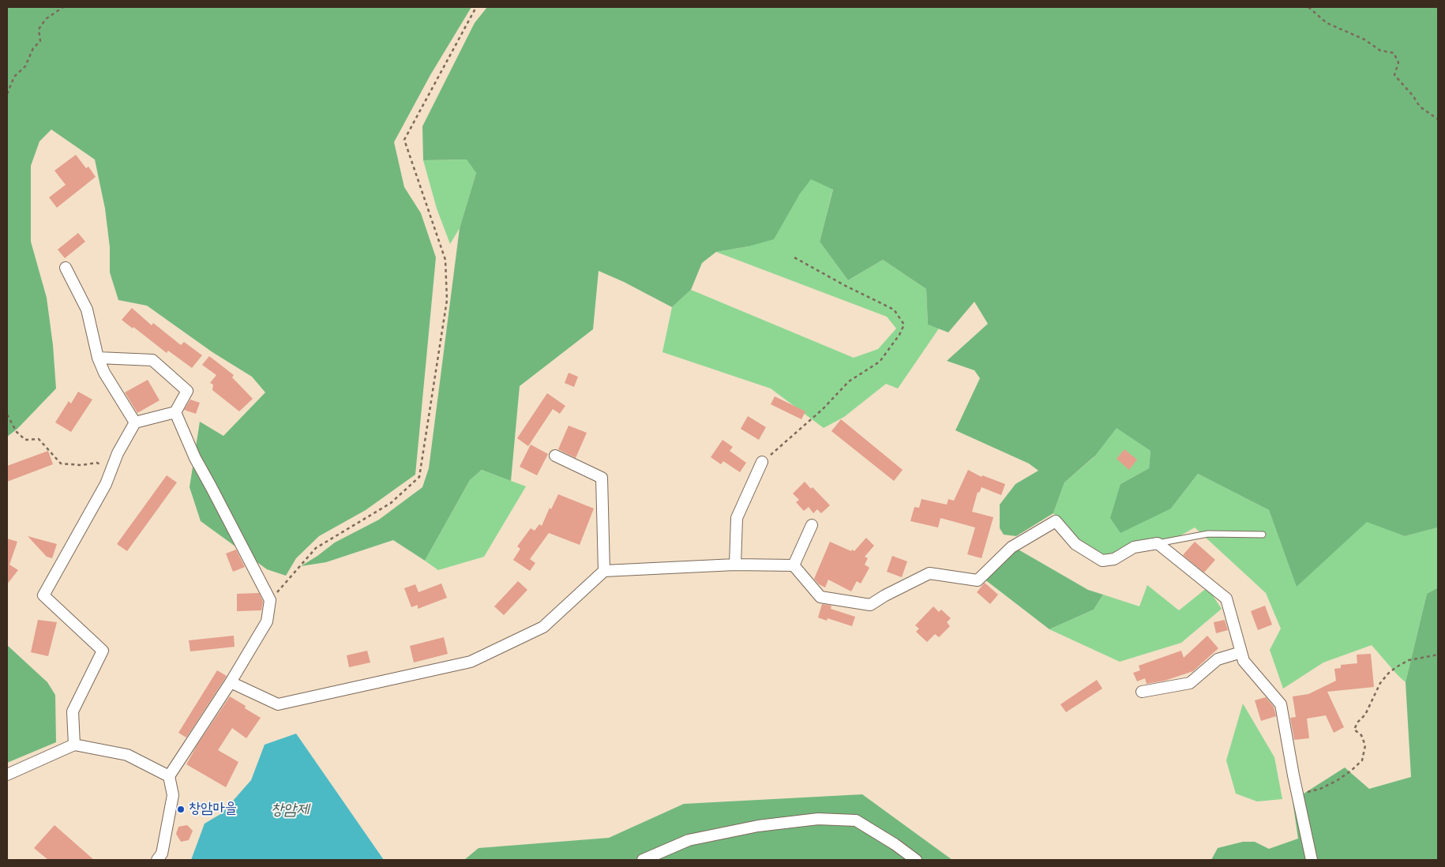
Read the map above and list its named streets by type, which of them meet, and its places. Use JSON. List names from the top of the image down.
{
  "water": ["창암제"],
  "places": ["창암마을"]
}
